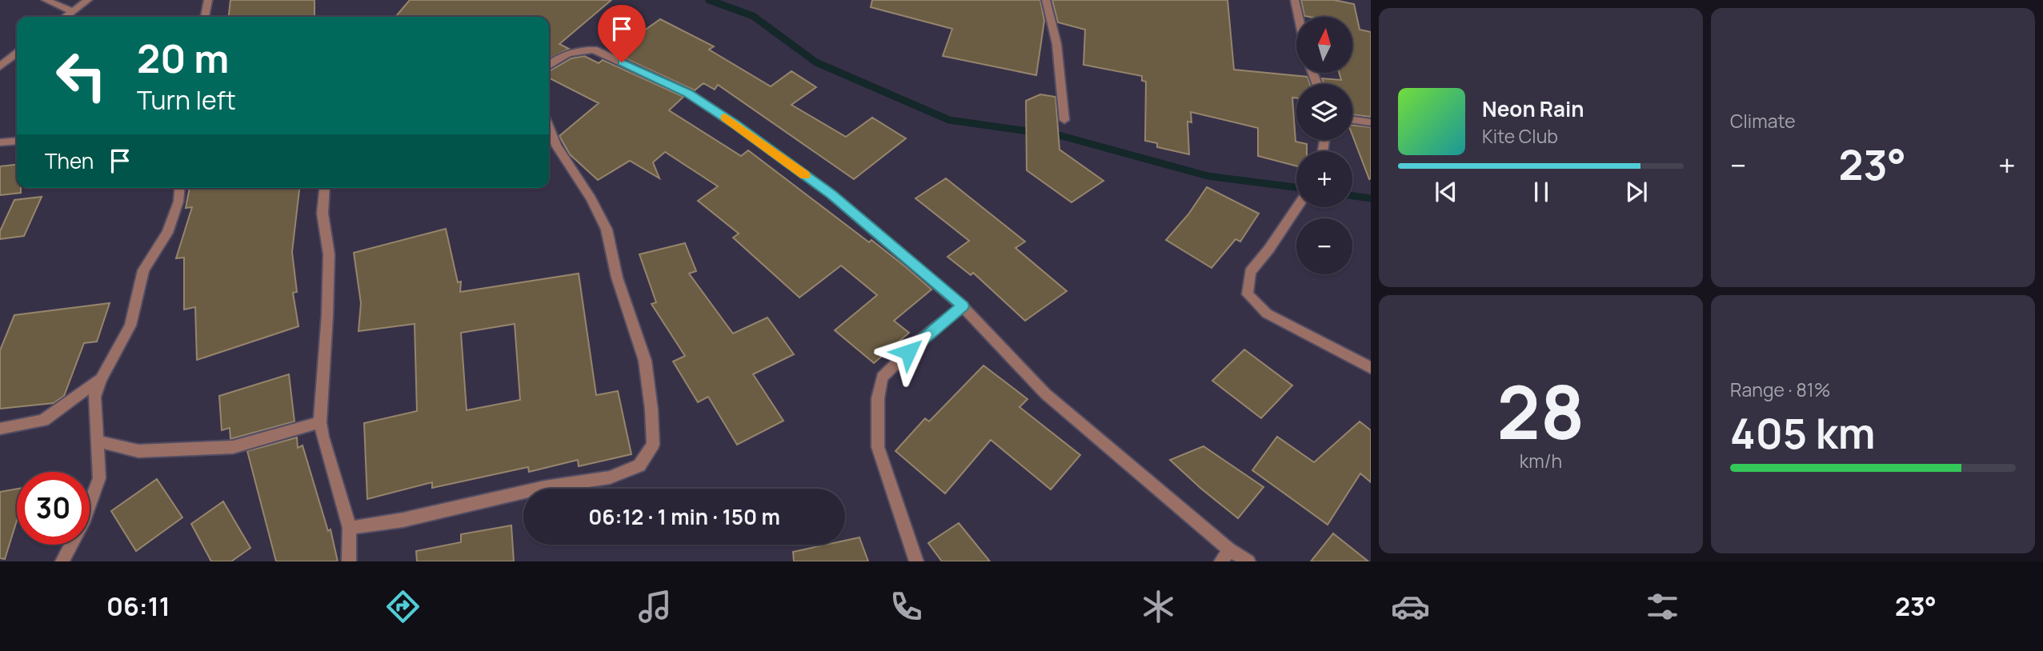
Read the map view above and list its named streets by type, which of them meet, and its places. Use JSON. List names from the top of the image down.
{
  "north": "top",
  "page": {
    "tile": [
      "Climate",
      ["28", "km/h"],
      ["Range · 81%", "405 km"]
    ],
    "map_buttons": ["+", "−"],
    "turn": ["20 m", "Turn left"],
    "song": ["Neon Rain", "Kite Club"],
    "then": "Then",
    "heat": ["−", "23°", "+"],
    "limit": "30",
    "trip": "06:12 · 1 min · 150 m",
    "tabs": ["06:11", "23°"]
  }
}
